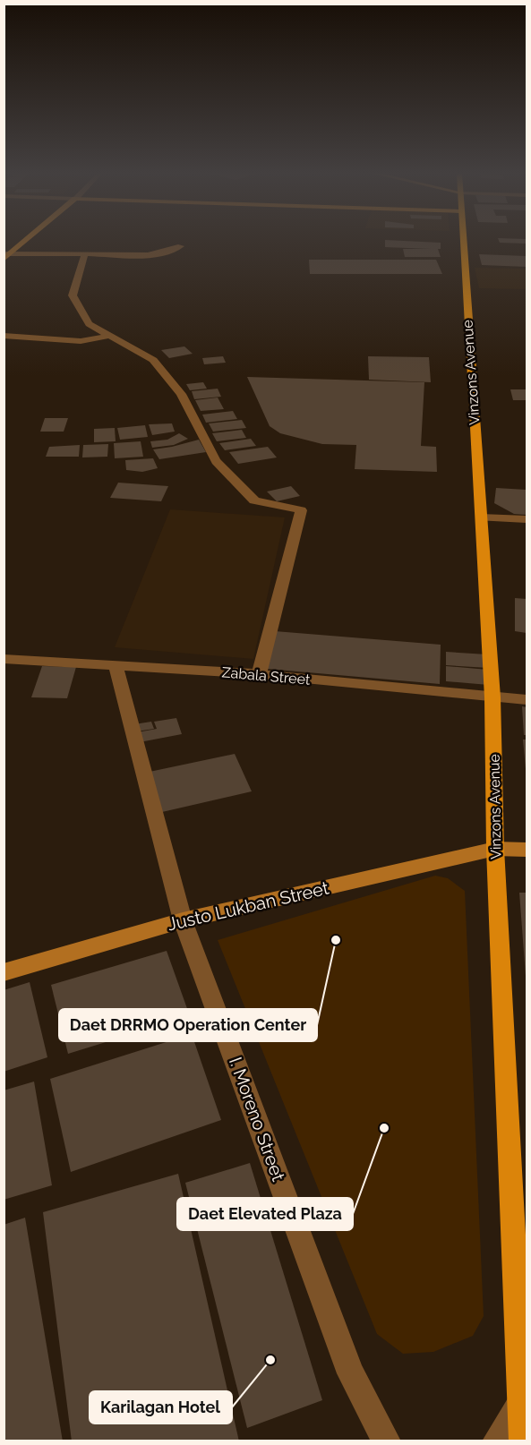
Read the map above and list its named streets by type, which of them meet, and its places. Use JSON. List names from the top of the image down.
{
  "streets": {
    "main road": ["Vinzons Avenue"],
    "street": ["Zabala Street", "Justo Lukban Street", "I. Moreno Street"]
  },
  "crossings": [
    ["Vinzons Avenue", "Zabala Street"],
    ["Vinzons Avenue", "Justo Lukban Street"],
    ["Zabala Street", "I. Moreno Street"],
    ["Justo Lukban Street", "I. Moreno Street"]
  ],
  "places": ["Daet DRRMO Operation Center", "Daet Elevated Plaza", "Karilagan Hotel"]
}
